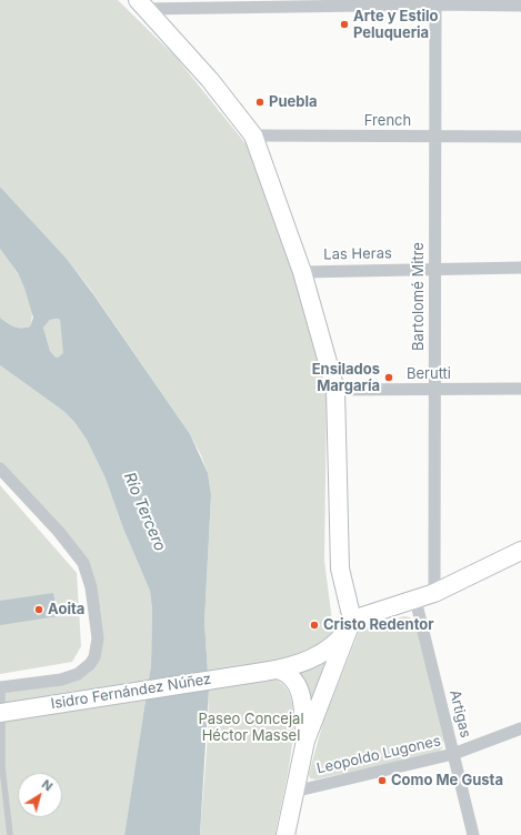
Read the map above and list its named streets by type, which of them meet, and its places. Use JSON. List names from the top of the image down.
{
  "streets": {
    "main road": ["Isidro Fernández Núñez"],
    "street": [
      "French",
      "Las Heras",
      "Bartolomé Mitre",
      "Berutti",
      "Artigas",
      "Leopoldo Lugones"
    ]
  },
  "crossings": [
    ["French", "Bartolomé Mitre"],
    ["Las Heras", "Bartolomé Mitre"],
    ["Bartolomé Mitre", "Berutti"],
    ["Artigas", "Leopoldo Lugones"]
  ],
  "water": ["Río Tercero"],
  "parks": ["Paseo Concejal Héctor Massel"],
  "places": [
    "Arte y Estilo Peluqueria",
    "Puebla",
    "Ensilados Margaría",
    "Aoita",
    "Cristo Redentor",
    "Como Me Gusta"
  ],
  "north": "top right"
}
